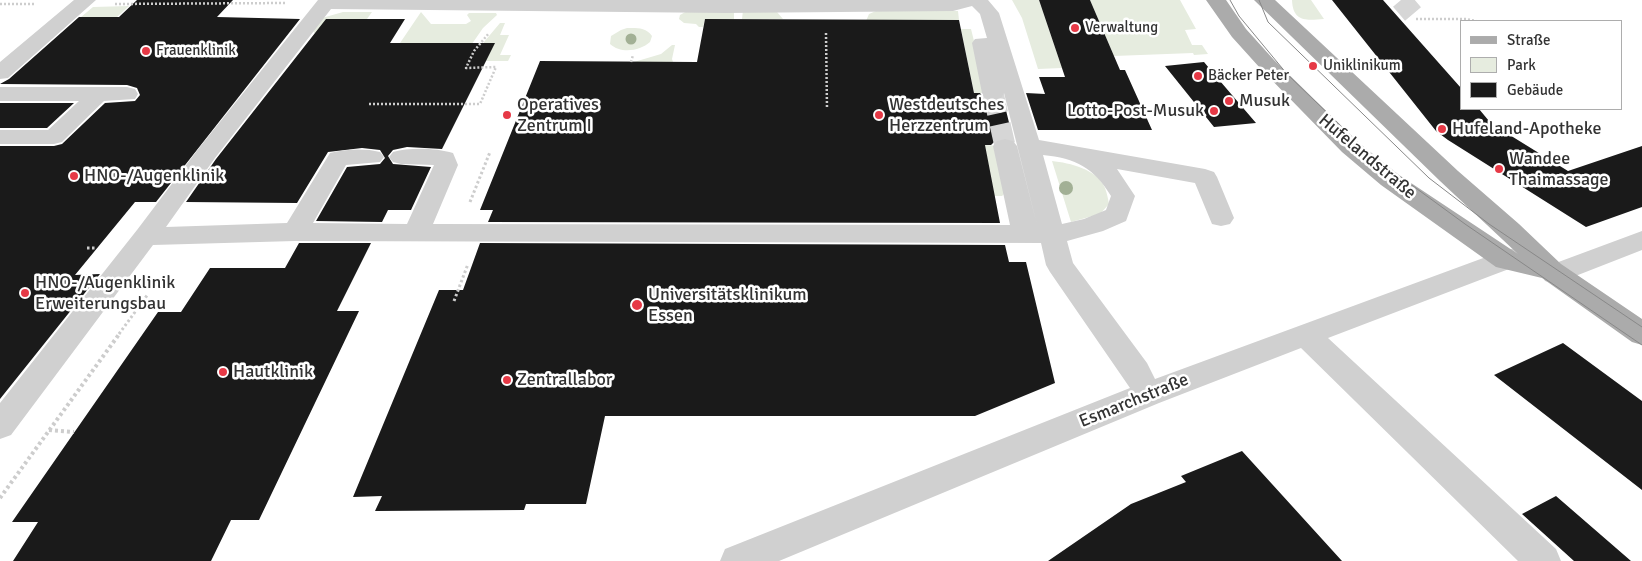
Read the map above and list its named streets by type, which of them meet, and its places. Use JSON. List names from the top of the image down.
{
  "streets": {
    "main road": ["Hufelandstraße"],
    "street": ["Esmarchstraße"]
  },
  "crossings": [
    ["Hufelandstraße", "Esmarchstraße"]
  ],
  "places": [
    "Verwaltung",
    "Frauenklinik",
    "Uniklinikum",
    "Bäcker Peter",
    "Musuk",
    "Lotto-Post-Musuk",
    "Operatives Zentrum I",
    "Westdeutsches Herzzentrum",
    "Hufeland-Apotheke",
    "Wandee Thaimassage",
    "HNO-/Augenklinik",
    "HNO-/Augenklinik Erweiterungsbau",
    "Universitätsklinikum Essen",
    "Hautklinik",
    "Zentrallabor"
  ],
  "legend": ["Straße", "Park", "Gebäude"]
}
